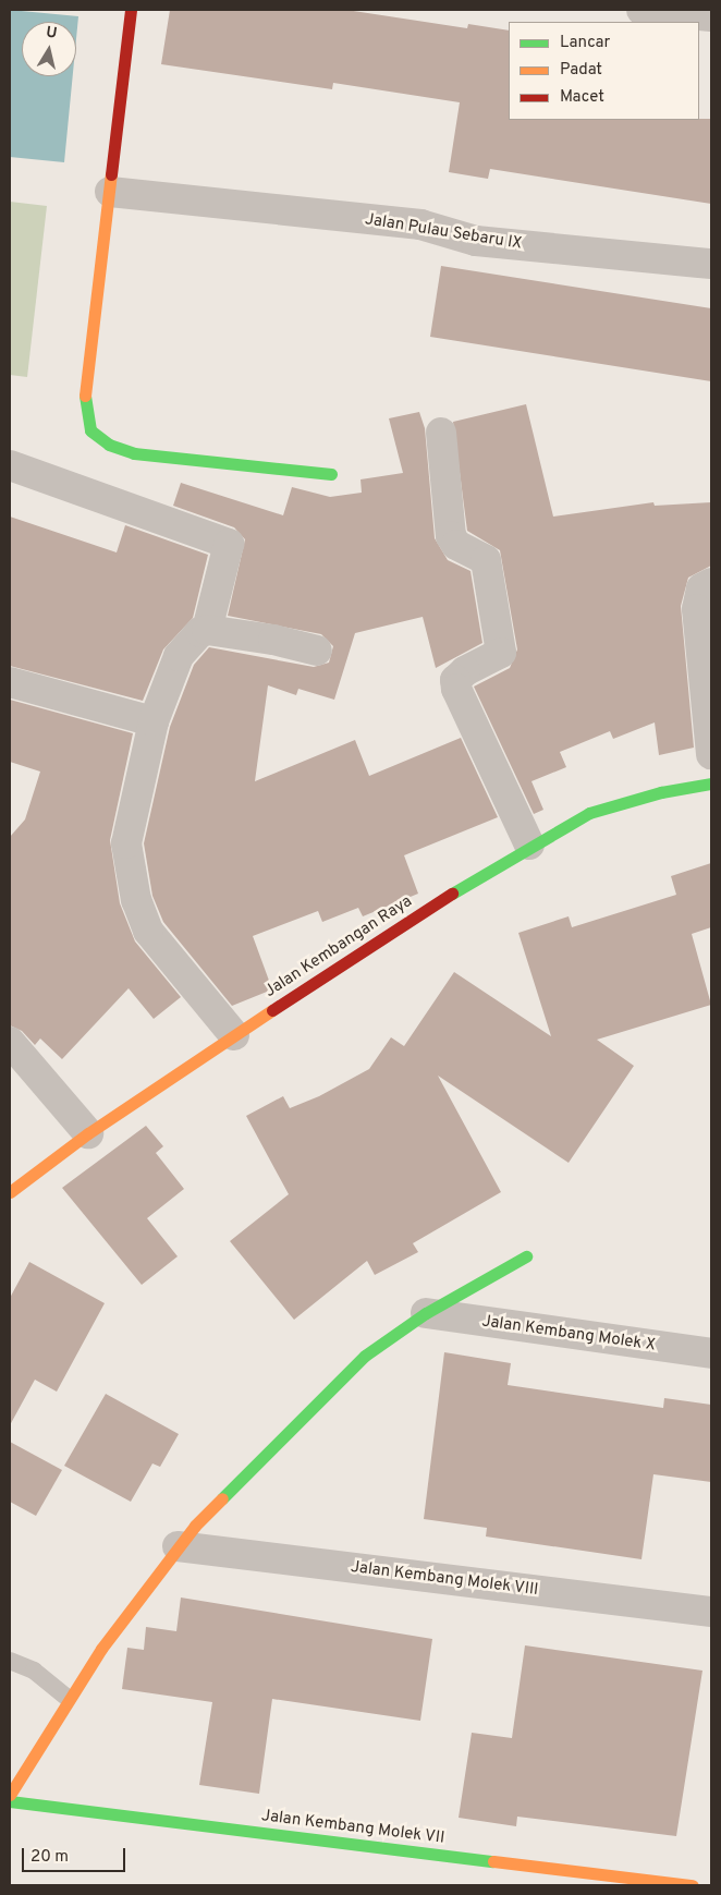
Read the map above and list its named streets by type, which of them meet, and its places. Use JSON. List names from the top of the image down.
{
  "streets": {
    "street": [
      "Jalan Pulau Sebaru IX",
      "Jalan Kembangan Raya",
      "Jalan Kembang Molek X",
      "Jalan Kembang Molek VIII",
      "Jalan Kembang Molek VII"
    ]
  },
  "legend": ["Lancar", "Padat", "Macet"],
  "scale_bar": "20 m",
  "north": "top"
}
